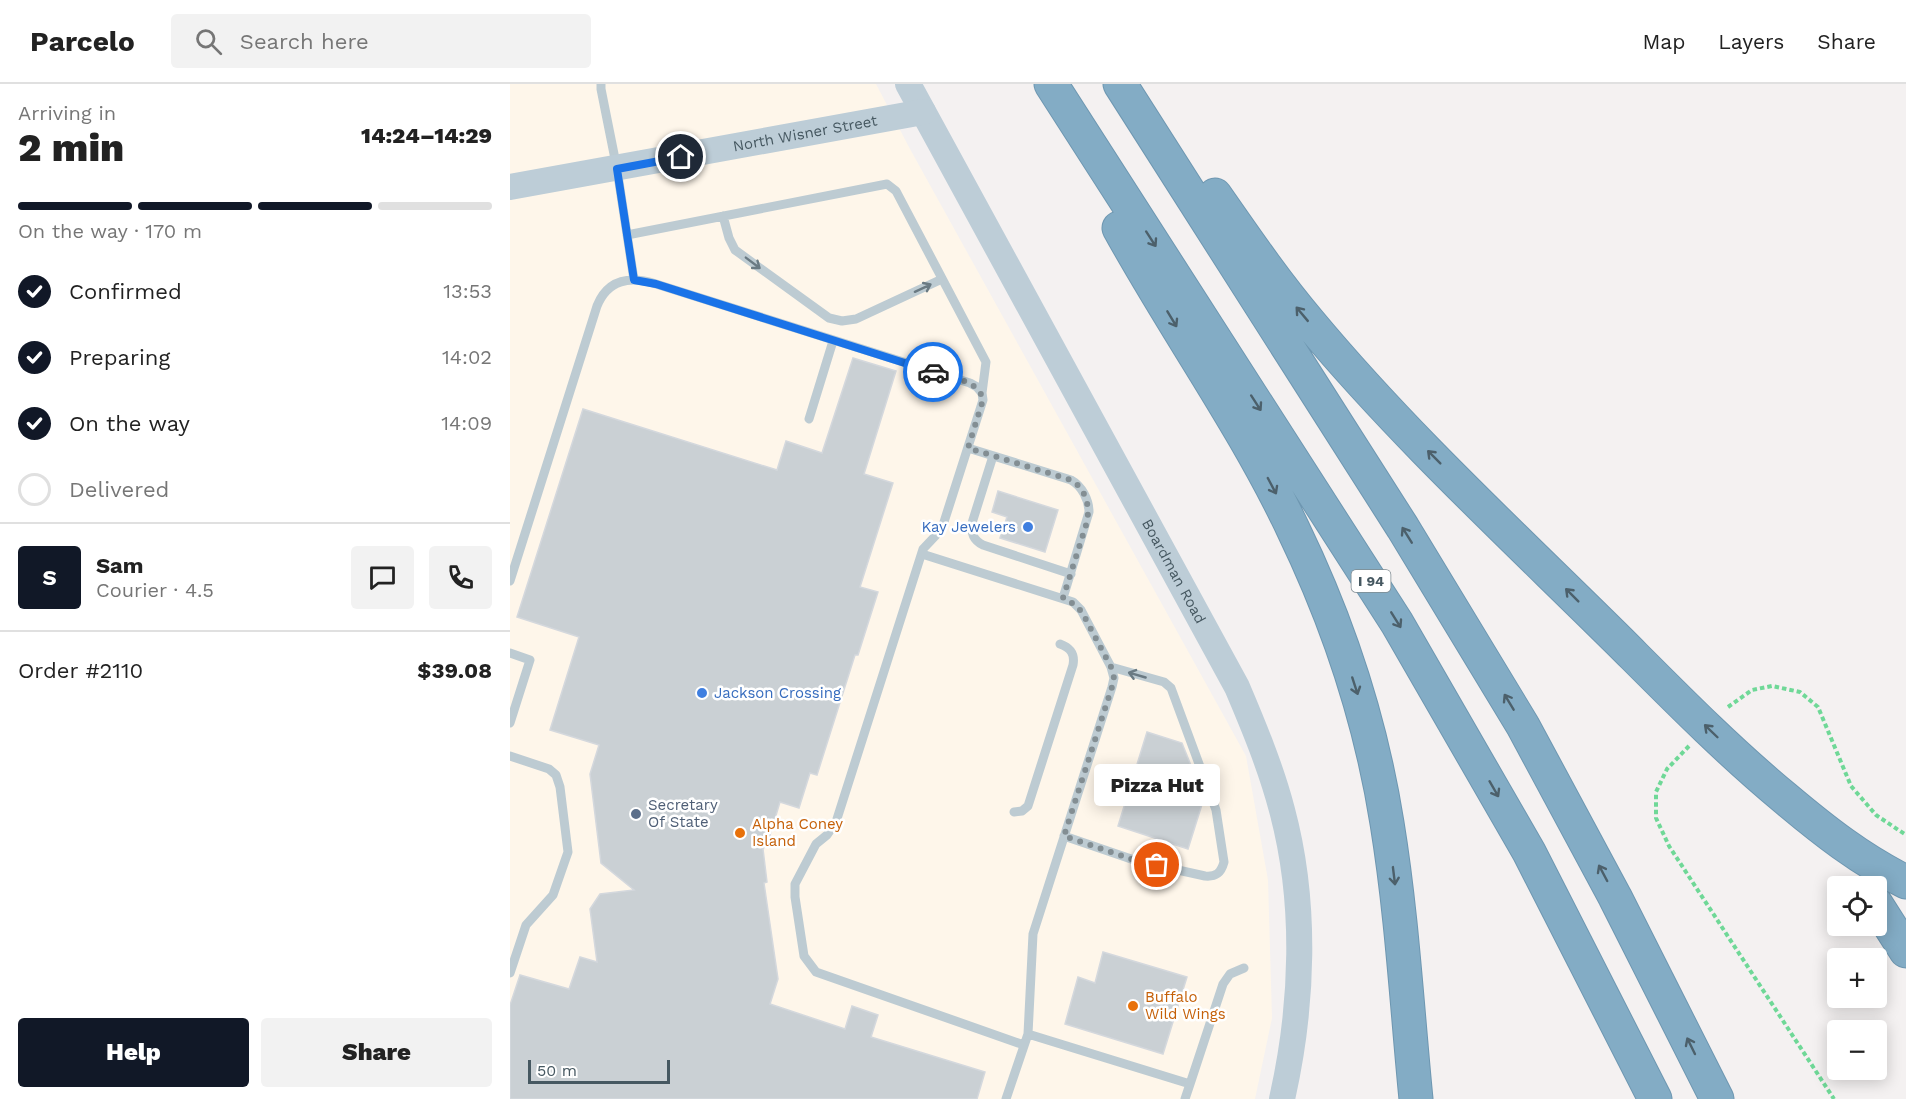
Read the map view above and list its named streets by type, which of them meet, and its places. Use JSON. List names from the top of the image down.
{
  "streets": {
    "highway": ["I 94"],
    "main road": ["North Wisner Street", "Boardman Road"]
  },
  "crossings": [
    ["North Wisner Street", "Boardman Road"]
  ],
  "places": [
    "Kay Jewelers",
    "Jackson Crossing",
    "Secretary Of State",
    "Alpha Coney Island",
    "Pizza Hut",
    "Buffalo Wild Wings"
  ],
  "scale_bar": "50 m",
  "page": {
    "header": "Parcelo",
    "search": "Search here",
    "nav": ["Map", "Layers", "Share"],
    "heading": ["2 min", "Arriving in", "14:24–14:29"],
    "panel": [
      "Sam",
      "Courier · 4.5",
      "Order #2110",
      "$39.08"
    ],
    "bar": "On the way · 170 m",
    "list": [
      ["Confirmed", "13:53"],
      ["Preparing", "14:02"],
      ["On the way", "14:09"],
      "Delivered"
    ],
    "round": "S",
    "bubble": "Pizza Hut",
    "map_buttons": ["+", "−"],
    "buttons": ["Help", "Share"],
    "scale": "50 m"
  }
}
